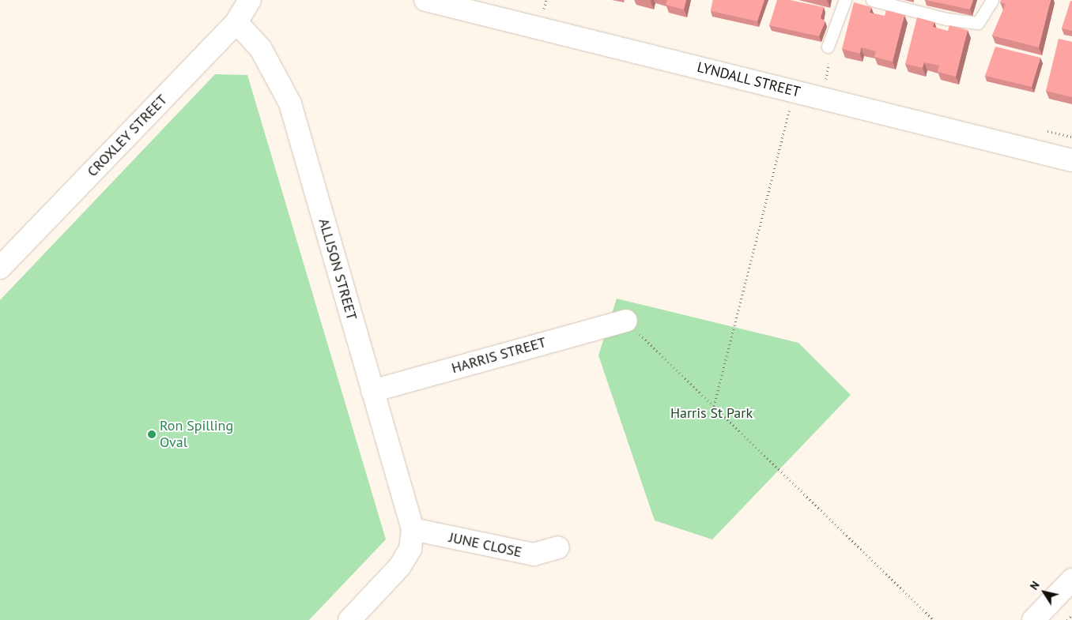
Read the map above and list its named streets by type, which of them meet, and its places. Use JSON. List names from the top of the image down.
{
  "streets": {
    "street": [
      "LYNDALL STREET",
      "CROXLEY STREET",
      "ALLISON STREET",
      "HARRIS STREET",
      "JUNE CLOSE"
    ]
  },
  "crossings": [
    ["CROXLEY STREET", "ALLISON STREET"],
    ["ALLISON STREET", "HARRIS STREET"],
    ["ALLISON STREET", "JUNE CLOSE"]
  ],
  "parks": ["Harris St Park"],
  "places": ["Ron Spilling Oval"],
  "north": "top left"
}
